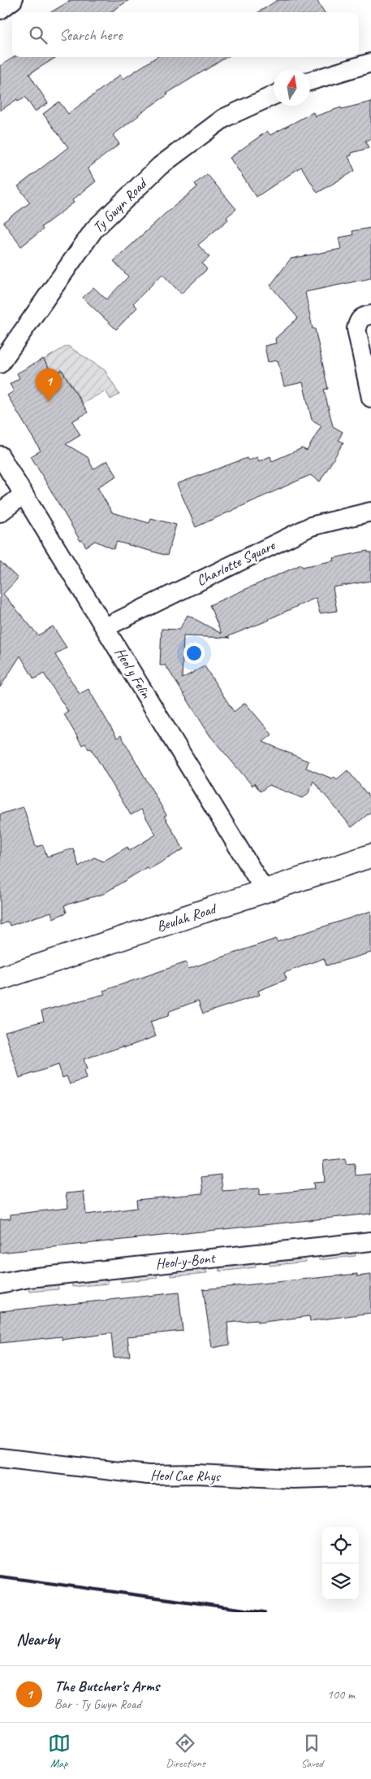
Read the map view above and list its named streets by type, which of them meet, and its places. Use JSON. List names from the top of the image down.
{
  "streets": {
    "street": [
      "Ty Gwyn Road",
      "Charlotte Square",
      "Heol y Felin",
      "Beulah Road",
      "Heol-y-Bont",
      "Heol Cae Rhys"
    ]
  },
  "crossings": [
    ["Charlotte Square", "Heol y Felin"],
    ["Heol y Felin", "Beulah Road"]
  ],
  "north": "top",
  "page": {
    "search": "Search here",
    "pins": "1",
    "heading": "Nearby",
    "list": [
      {
        "mark": "1",
        "name": "The Butcher's Arms",
        "note": "Bar · Ty Gwyn Road",
        "value": "100 m"
      }
    ],
    "nav": ["Map", "Directions", "Saved"]
  }
}
